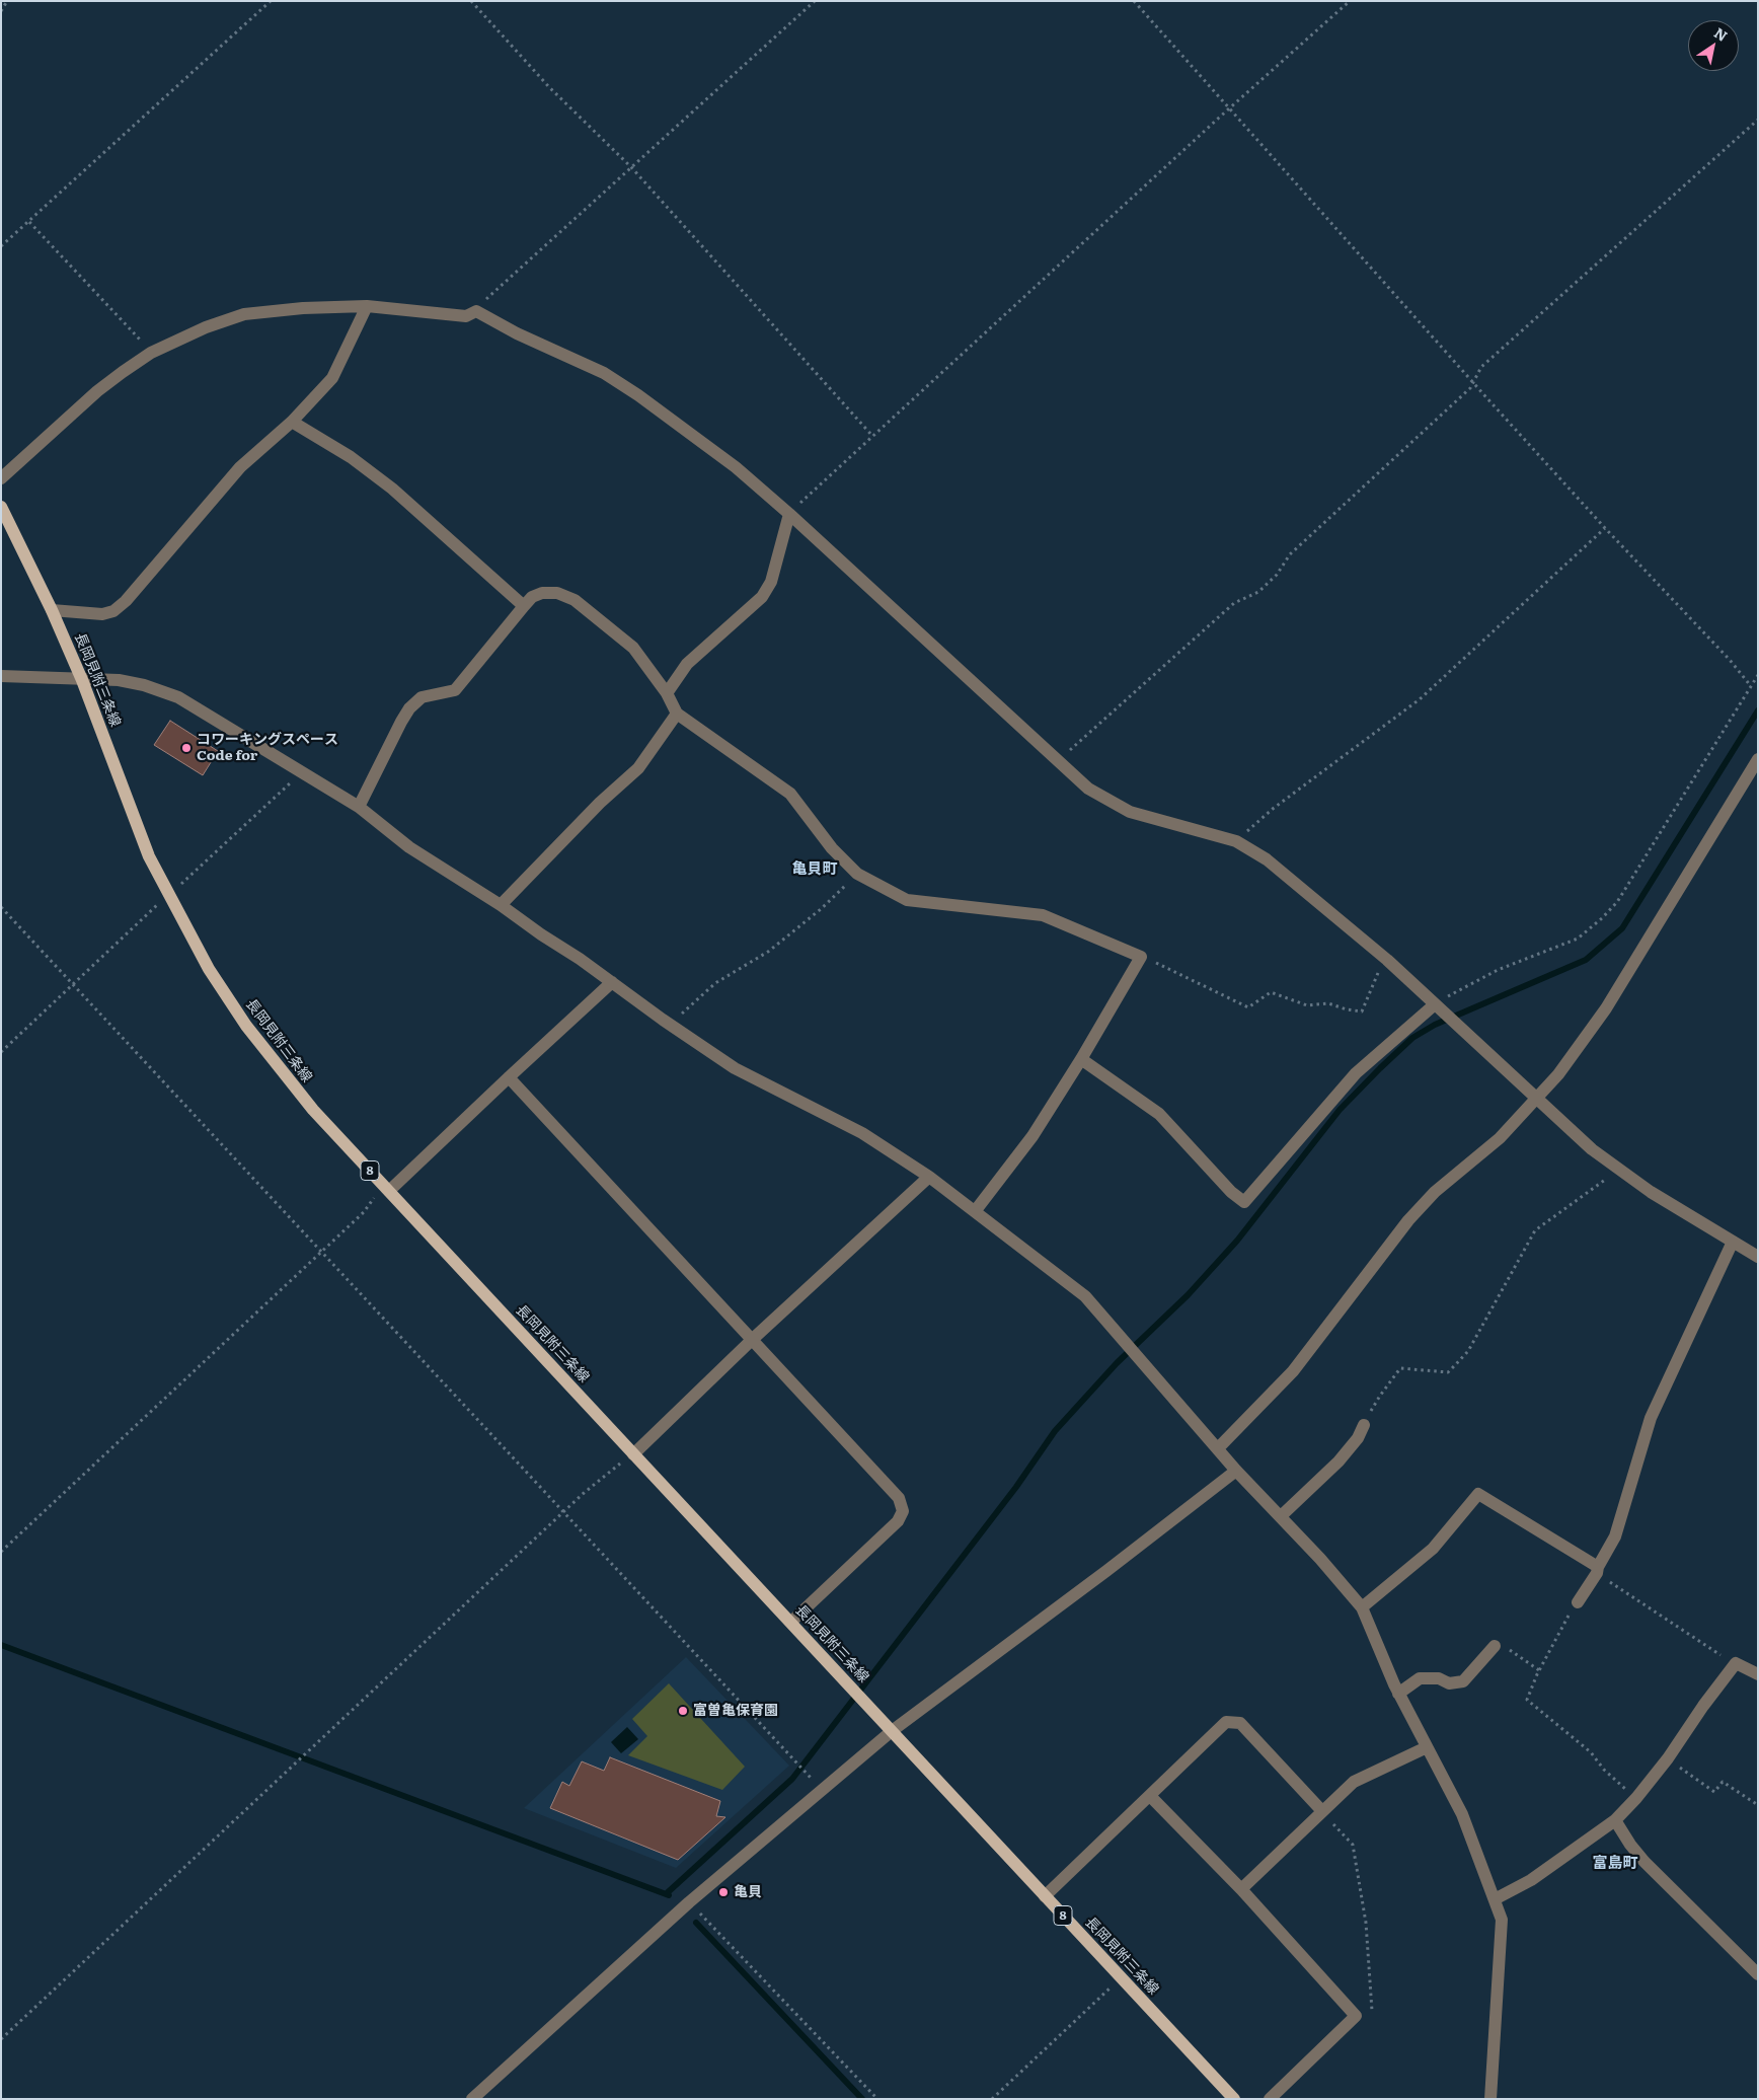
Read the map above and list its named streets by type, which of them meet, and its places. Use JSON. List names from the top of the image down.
{
  "streets": {
    "main road": ["長岡見附三条線", "8"]
  },
  "districts": ["亀貝町", "富島町"],
  "places": ["コワーキングスペース Code for", "富曽亀保育園", "亀貝"],
  "north": "top right"
}
